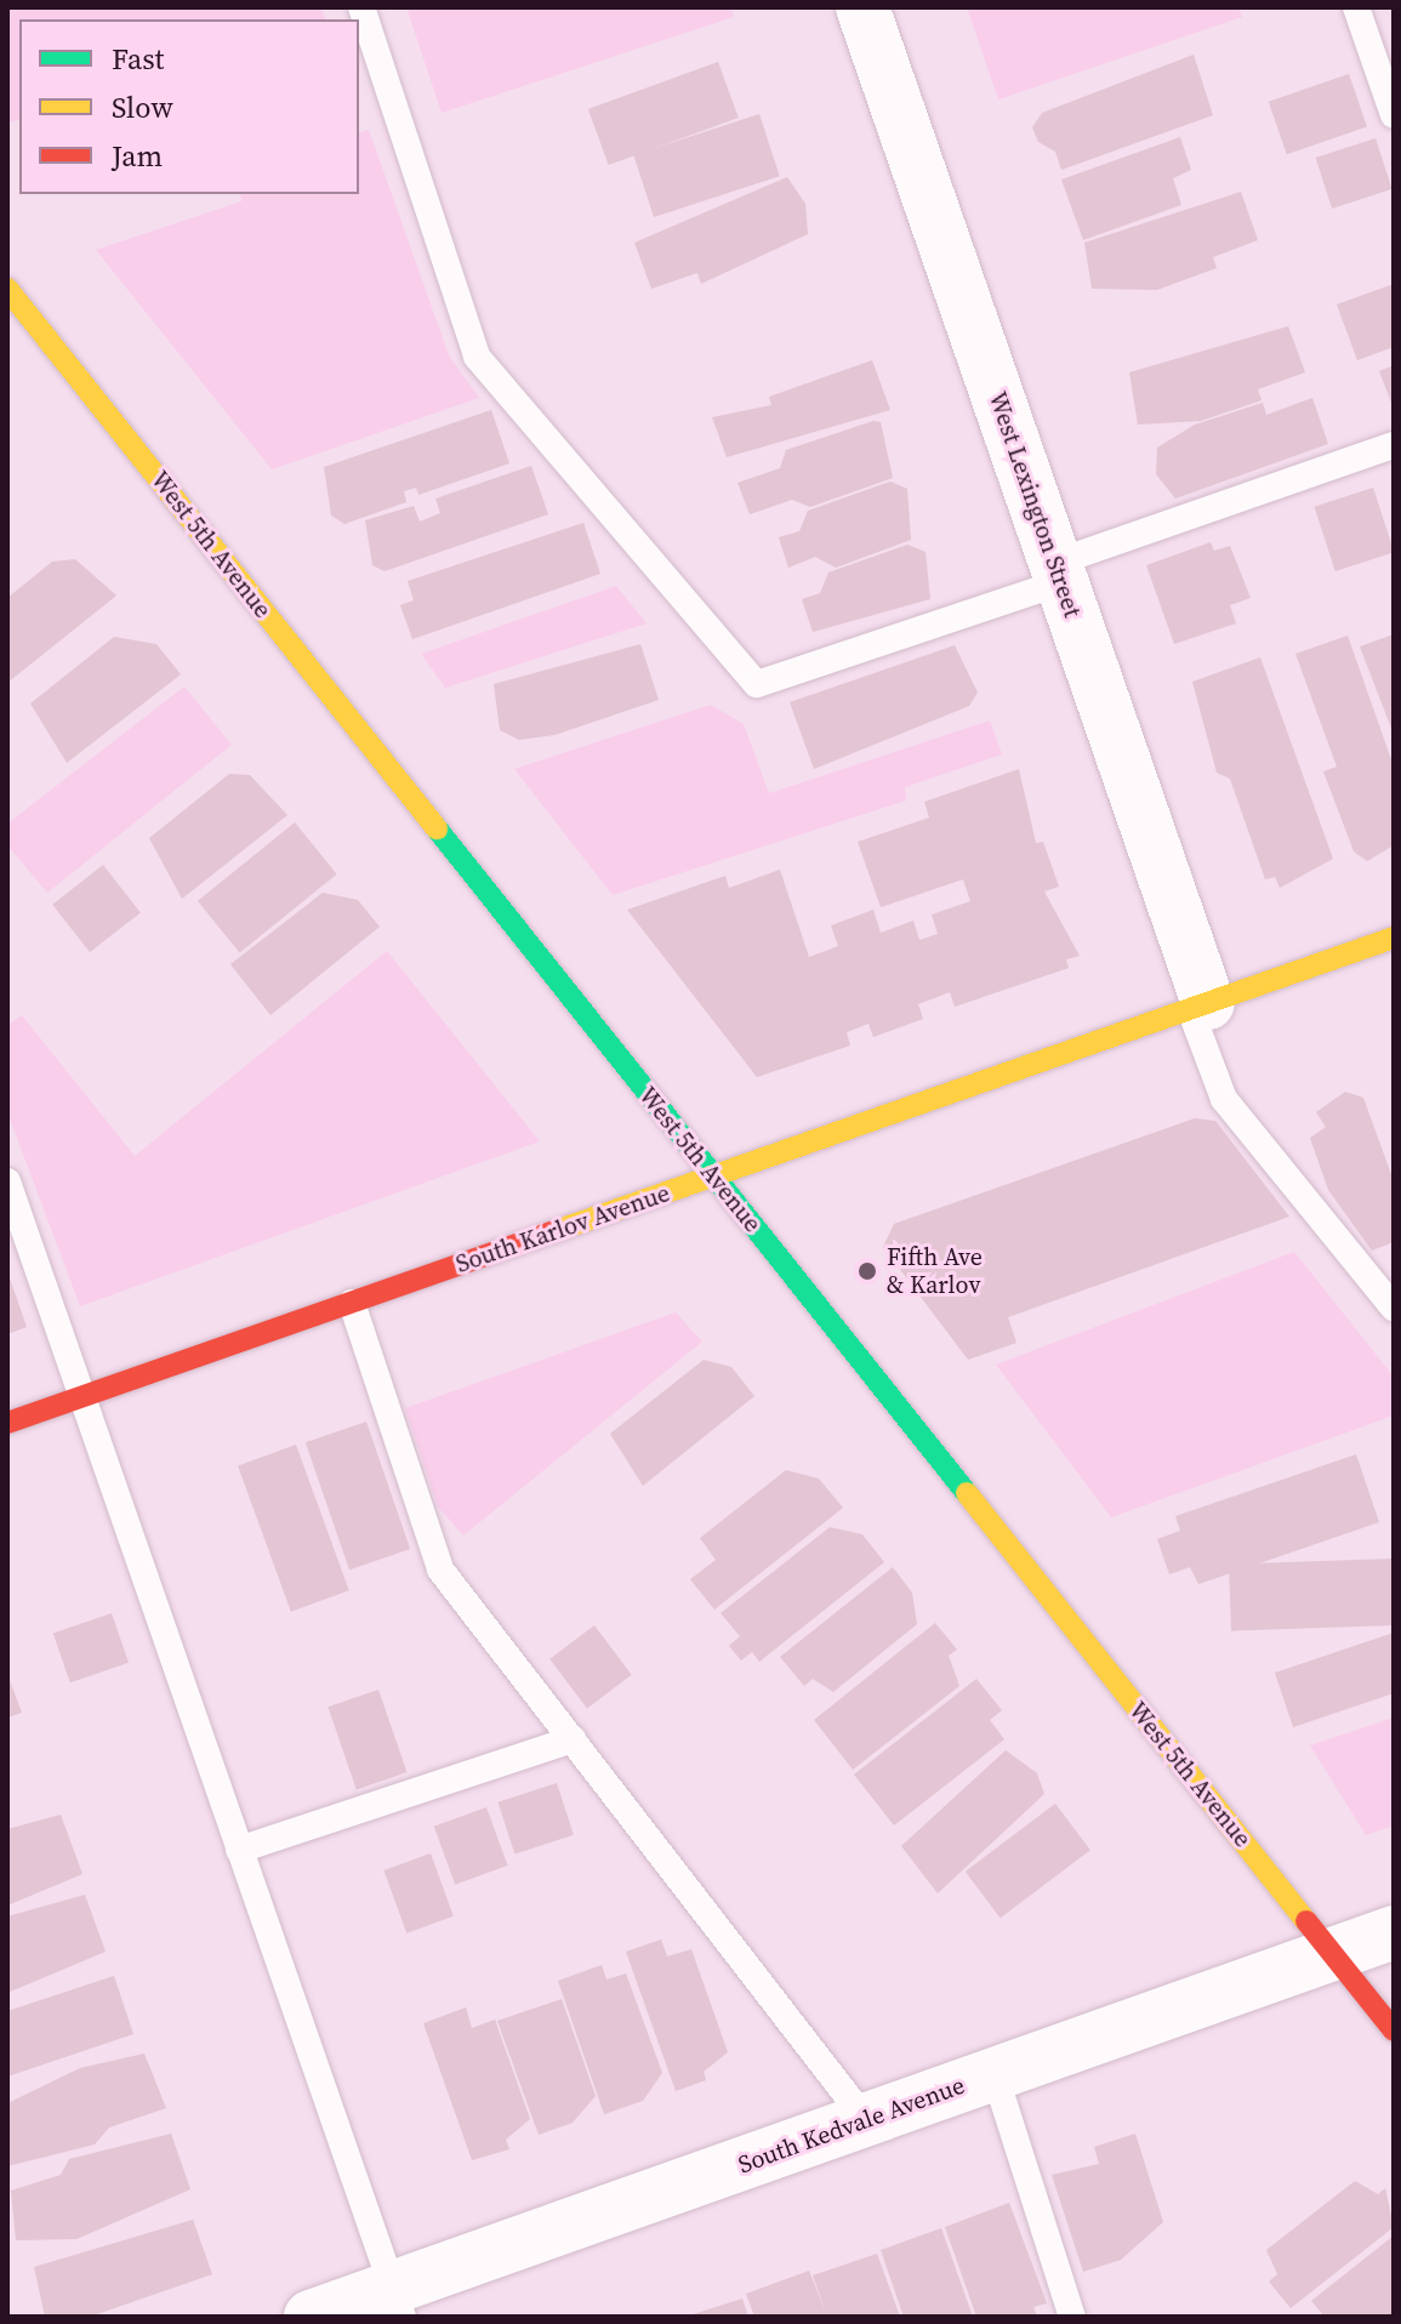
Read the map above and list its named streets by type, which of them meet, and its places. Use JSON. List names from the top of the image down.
{
  "streets": {
    "street": [
      "West Lexington Street",
      "West 5th Avenue",
      "South Karlov Avenue",
      "South Kedvale Avenue"
    ]
  },
  "crossings": [
    ["West Lexington Street", "South Karlov Avenue"],
    ["West 5th Avenue", "South Karlov Avenue"],
    ["West 5th Avenue", "South Kedvale Avenue"]
  ],
  "places": ["Fifth Ave & Karlov"],
  "legend": ["Fast", "Slow", "Jam"]
}
